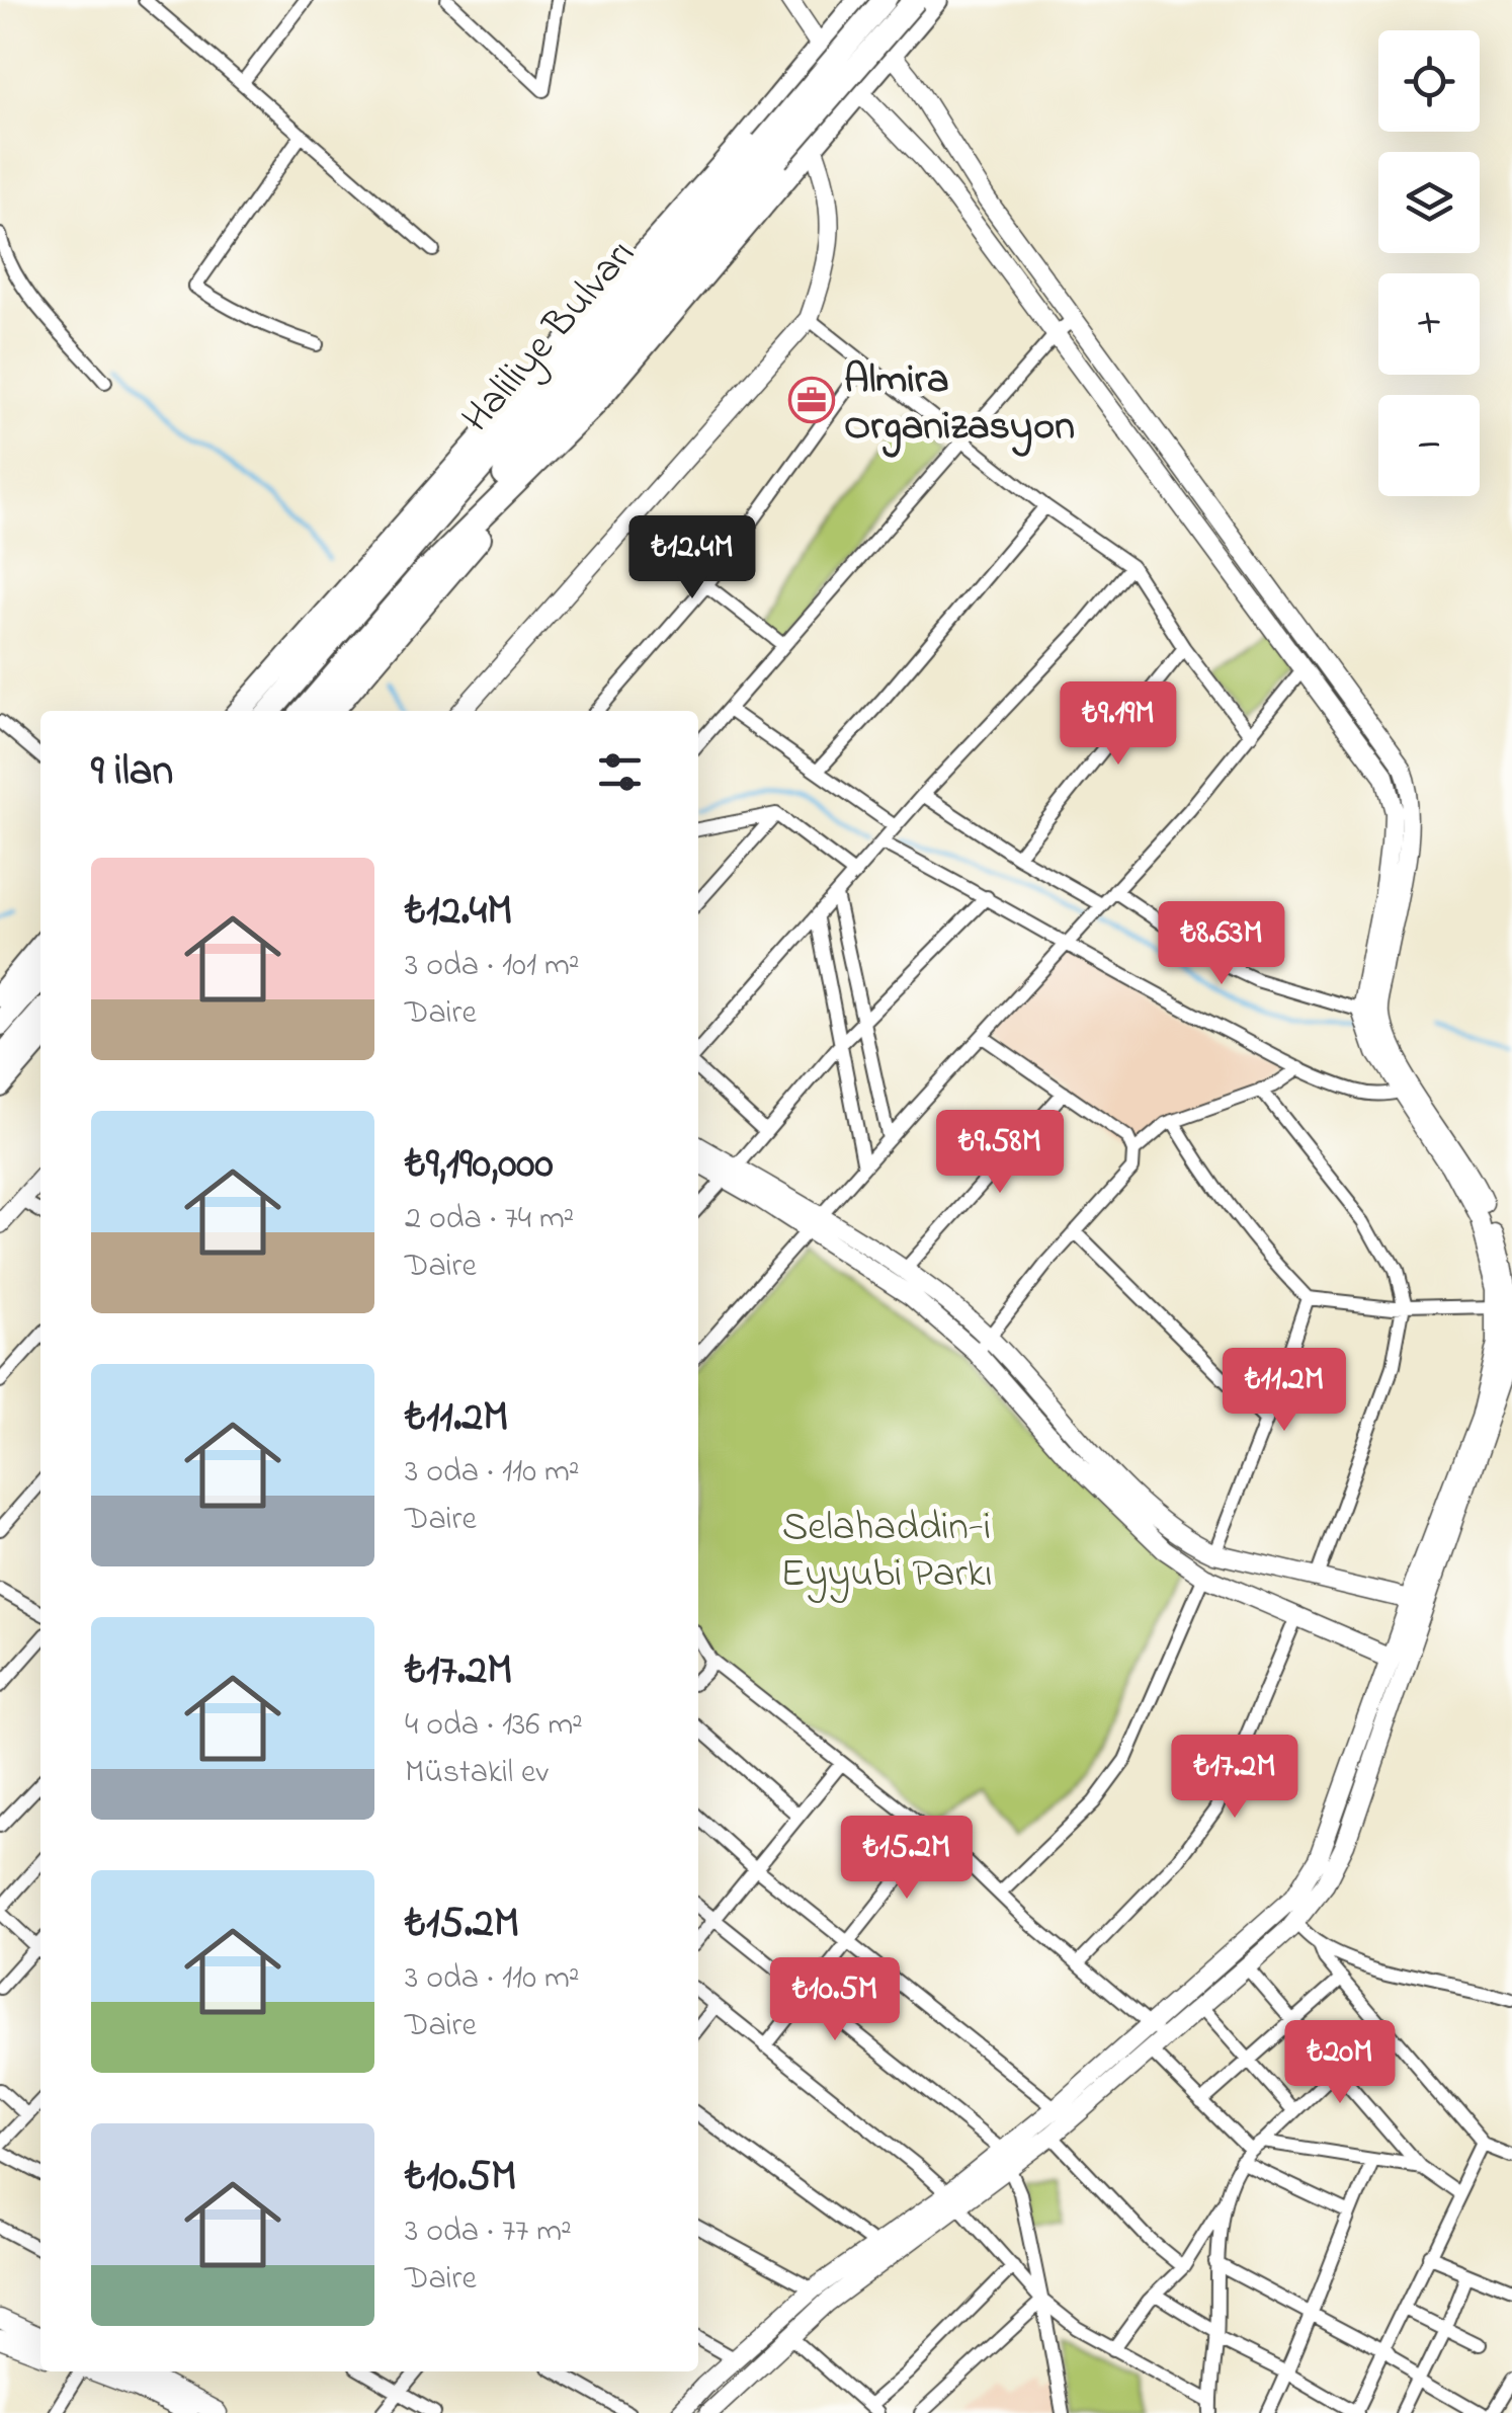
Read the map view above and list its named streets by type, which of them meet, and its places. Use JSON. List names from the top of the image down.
{
  "streets": {
    "highway": ["Haliliye Bulvarı"]
  },
  "parks": ["Selahaddin-i Eyyubi Parkı"],
  "places": {
    "office": ["Almira Organizasyon"]
  },
  "page": {
    "map_buttons": ["+", "−"],
    "price": [
      "₺12.4M",
      "₺9.19M",
      "₺8.63M",
      "₺9.58M",
      "₺11.2M",
      "₺17.2M",
      "₺15.2M",
      "₺10.5M",
      "₺20M"
    ],
    "heading": "9 ilan",
    "list": [
      {
        "name": "₺12.4M",
        "note": "3 oda · 101 m² · Daire"
      },
      {
        "name": "₺9,190,000",
        "note": "2 oda · 74 m² · Daire"
      },
      {
        "name": "₺11.2M",
        "note": "3 oda · 110 m² · Daire"
      },
      {
        "name": "₺17.2M",
        "note": "4 oda · 136 m² · Müstakil ev"
      },
      {
        "name": "₺15.2M",
        "note": "3 oda · 110 m² · Daire"
      },
      {
        "name": "₺10.5M",
        "note": "3 oda · 77 m² · Daire"
      }
    ]
  }
}
